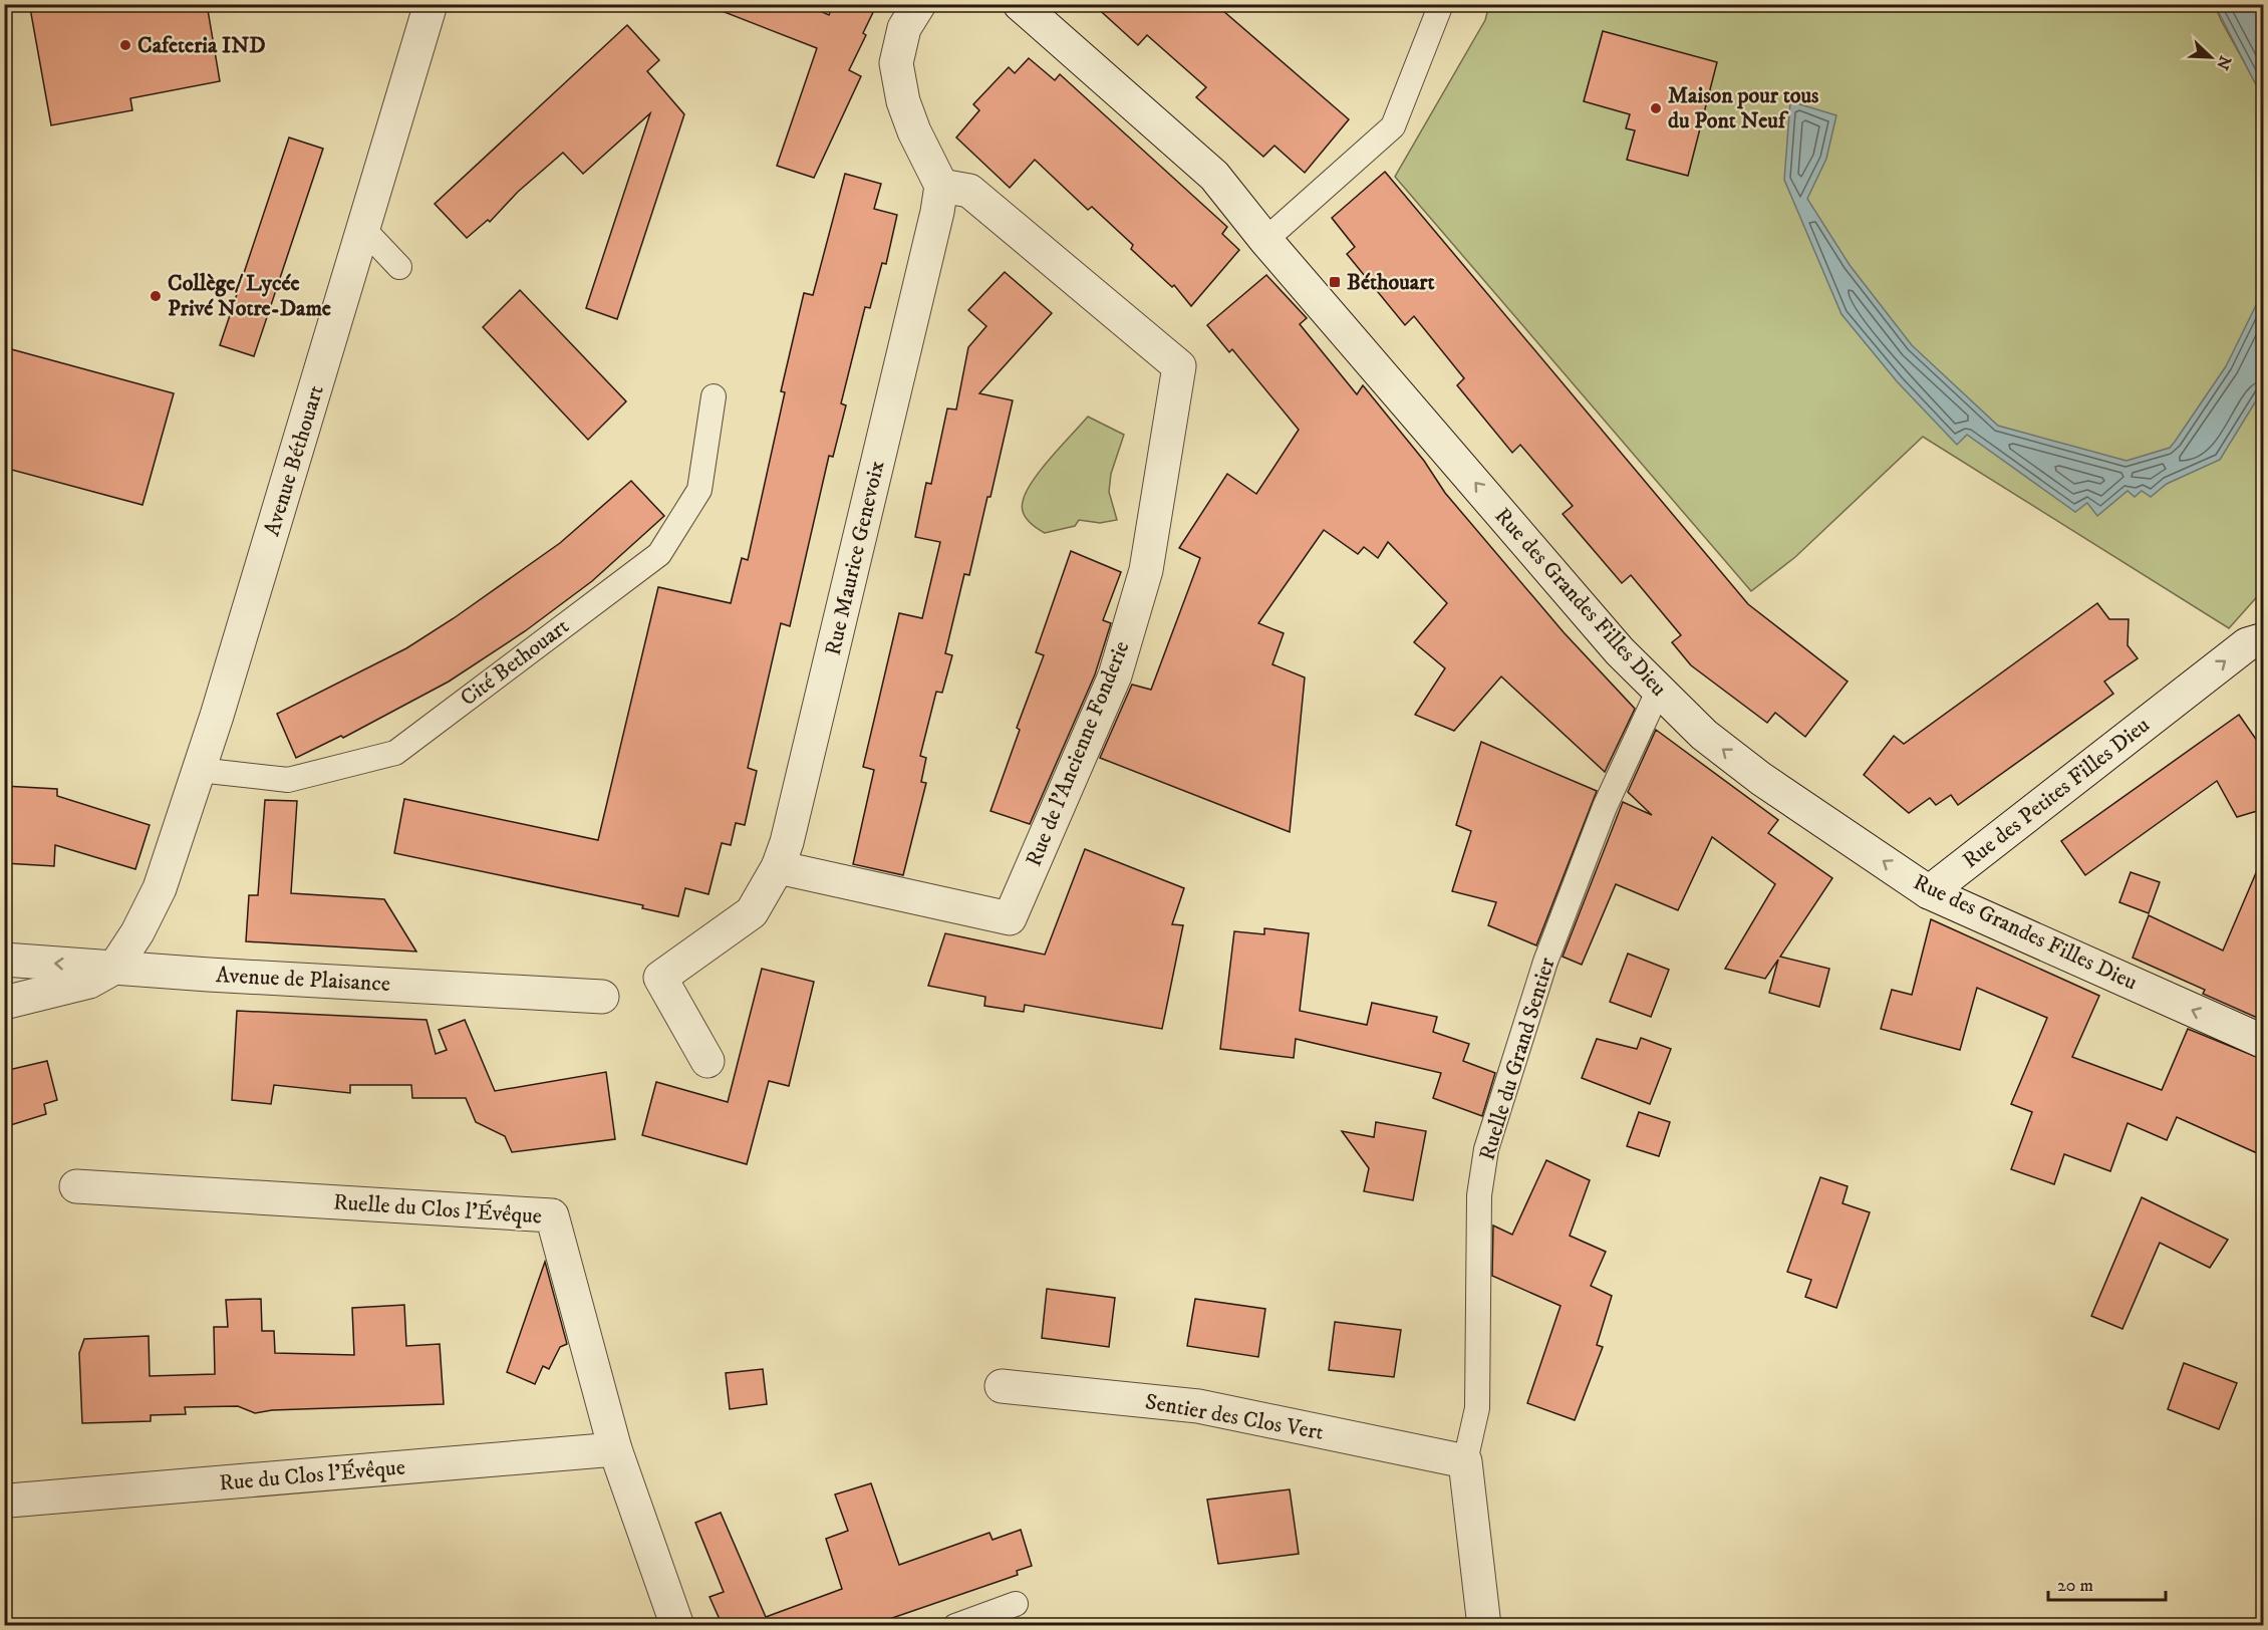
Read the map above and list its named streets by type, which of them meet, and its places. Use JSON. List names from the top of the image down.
{
  "streets": {
    "street": [
      "Avenue Béthouart",
      "Rue Maurice Genevoix",
      "Rue des Grandes Filles Dieu",
      "Rue de l'Ancienne Fonderie",
      "Rue des Petites Filles Dieu",
      "Avenue de Plaisance",
      "Ruelle du Grand Sentier",
      "Ruelle du Clos l'Évêque",
      "Sentier des Clos Vert",
      "Rue du Clos l'Évêque"
    ],
    "lane": ["Cité Bethouart"]
  },
  "crossings": [
    ["Avenue Béthouart", "Cité Bethouart"],
    ["Avenue Béthouart", "Avenue de Plaisance"],
    ["Rue Maurice Genevoix", "Rue de l'Ancienne Fonderie"],
    ["Rue des Grandes Filles Dieu", "Rue des Petites Filles Dieu"],
    ["Rue des Grandes Filles Dieu", "Ruelle du Grand Sentier"],
    ["Ruelle du Grand Sentier", "Sentier des Clos Vert"],
    ["Ruelle du Clos l'Évêque", "Rue du Clos l'Évêque"]
  ],
  "one_way": ["Rue des Grandes Filles Dieu", "Rue des Petites Filles Dieu"],
  "places": {
    "other": ["Cafeteria IND", "Maison pour tous du Pont Neuf", "Collège/ Lycée Privé Notre-Dame"],
    "transit": ["Béthouart"]
  },
  "scale_bar": "20 m",
  "north": "bottom right"
}
